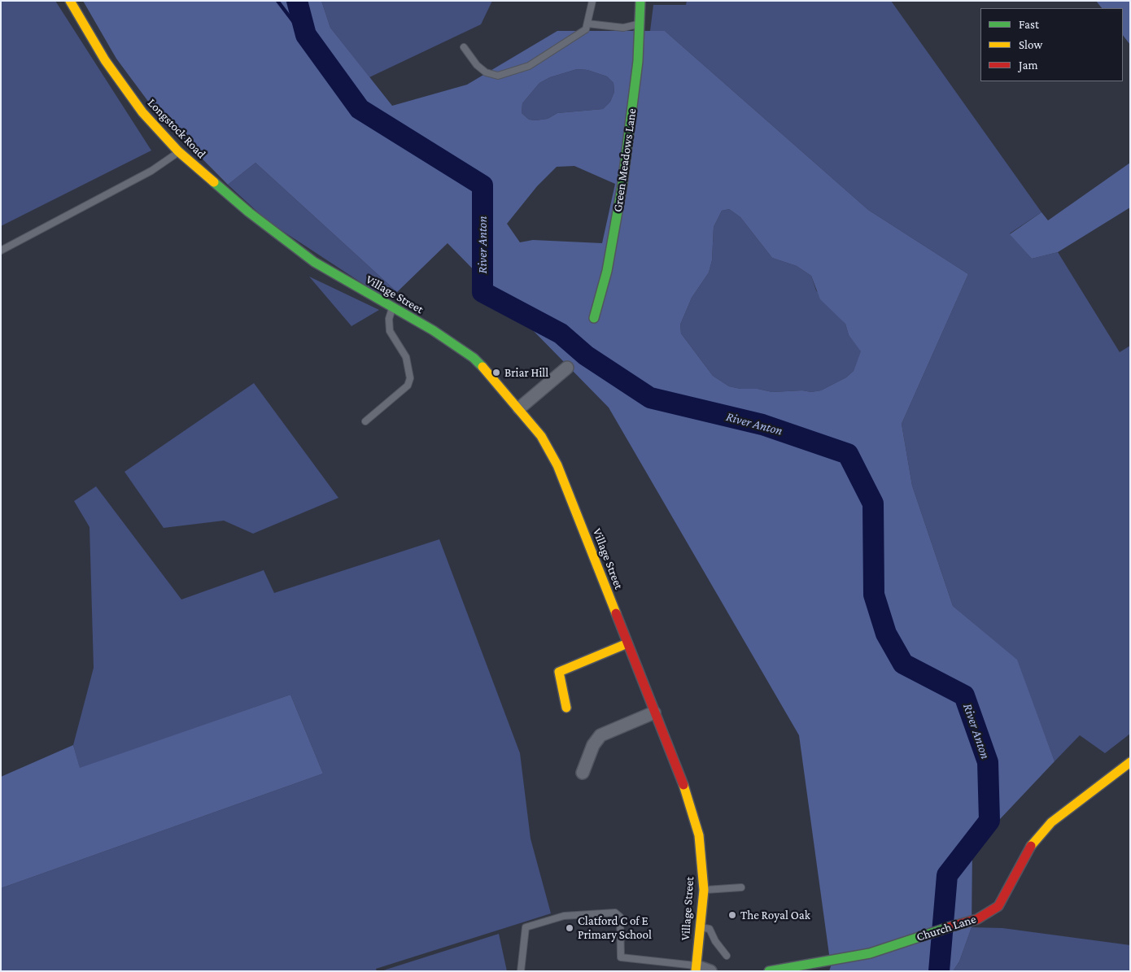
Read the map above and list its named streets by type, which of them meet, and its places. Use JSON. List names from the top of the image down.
{
  "streets": {
    "street": [
      "Longstock Road",
      "Green Meadows Lane",
      "Village Street",
      "Church Lane"
    ]
  },
  "crossings": [
    ["Longstock Road", "Village Street"]
  ],
  "water": ["River Anton"],
  "places": ["Briar Hill", "The Royal Oak", "Clatford C of E Primary School"],
  "legend": ["Fast", "Slow", "Jam"]
}
